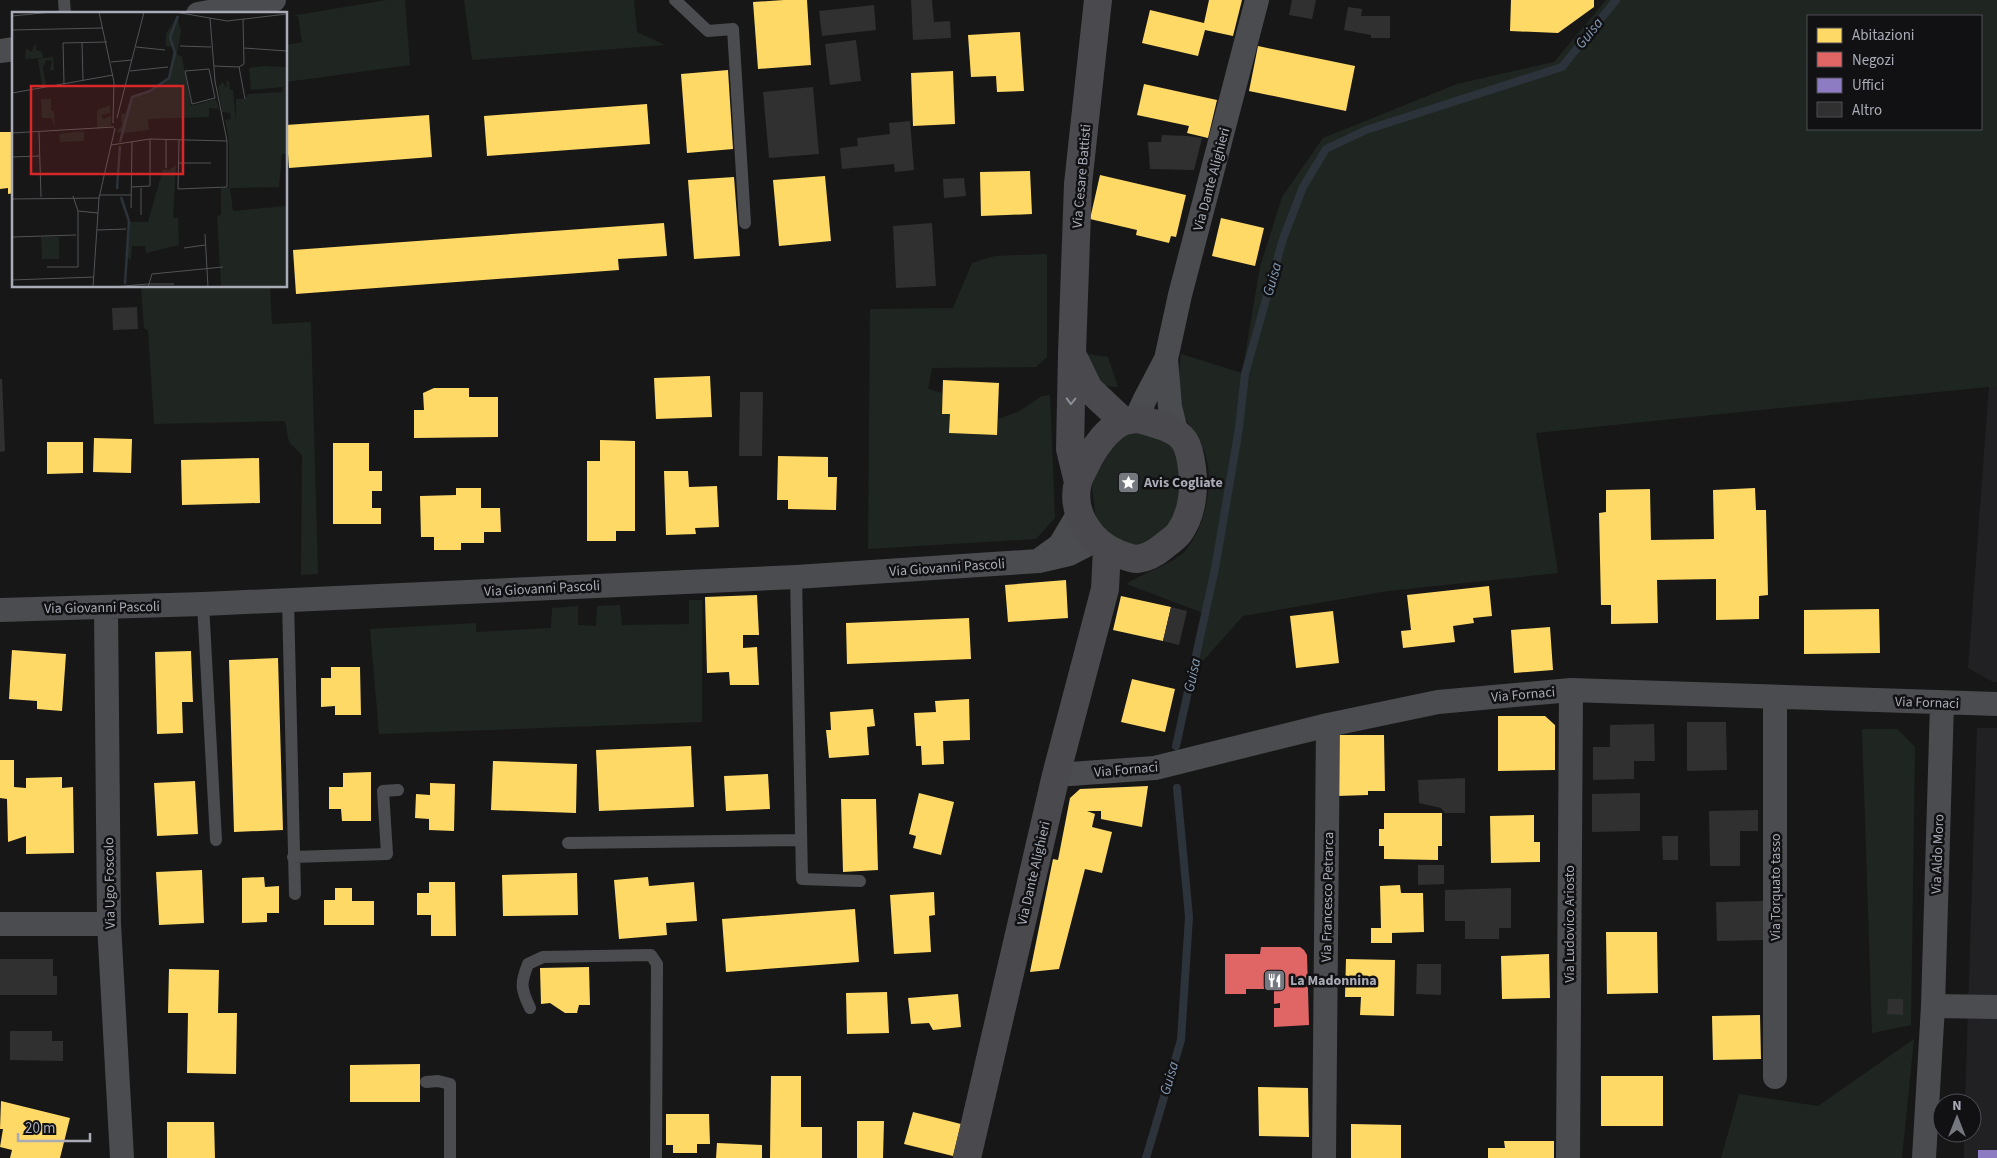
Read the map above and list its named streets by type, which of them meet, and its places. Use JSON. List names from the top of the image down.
{
  "streets": {
    "street": [
      "Via Cesare Battisti",
      "Via Dante Alighieri",
      "Via Giovanni Pascoli",
      "Via Fornaci",
      "Via Aldo Moro",
      "Via Ugo Foscolo",
      "Via Torquato tasso",
      "Via Francesco Petrarca",
      "Via Ludovico Ariosto"
    ]
  },
  "crossings": [
    ["Via Cesare Battisti", "Via Dante Alighieri"],
    ["Via Cesare Battisti", "Via Giovanni Pascoli"],
    ["Via Dante Alighieri", "Via Giovanni Pascoli"],
    ["Via Dante Alighieri", "Via Fornaci"],
    ["Via Giovanni Pascoli", "Via Ugo Foscolo"],
    ["Via Fornaci", "Via Aldo Moro"],
    ["Via Fornaci", "Via Torquato tasso"],
    ["Via Fornaci", "Via Francesco Petrarca"],
    ["Via Fornaci", "Via Ludovico Ariosto"]
  ],
  "water": ["Guisa"],
  "places": {
    "place": ["Avis Cogliate"],
    "restaurant": ["La Madonnina"]
  },
  "legend": [
    "Abitazioni",
    "Negozi",
    "Uffici",
    "Altro"
  ],
  "scale_bar": "20 m",
  "north": "top"
}
